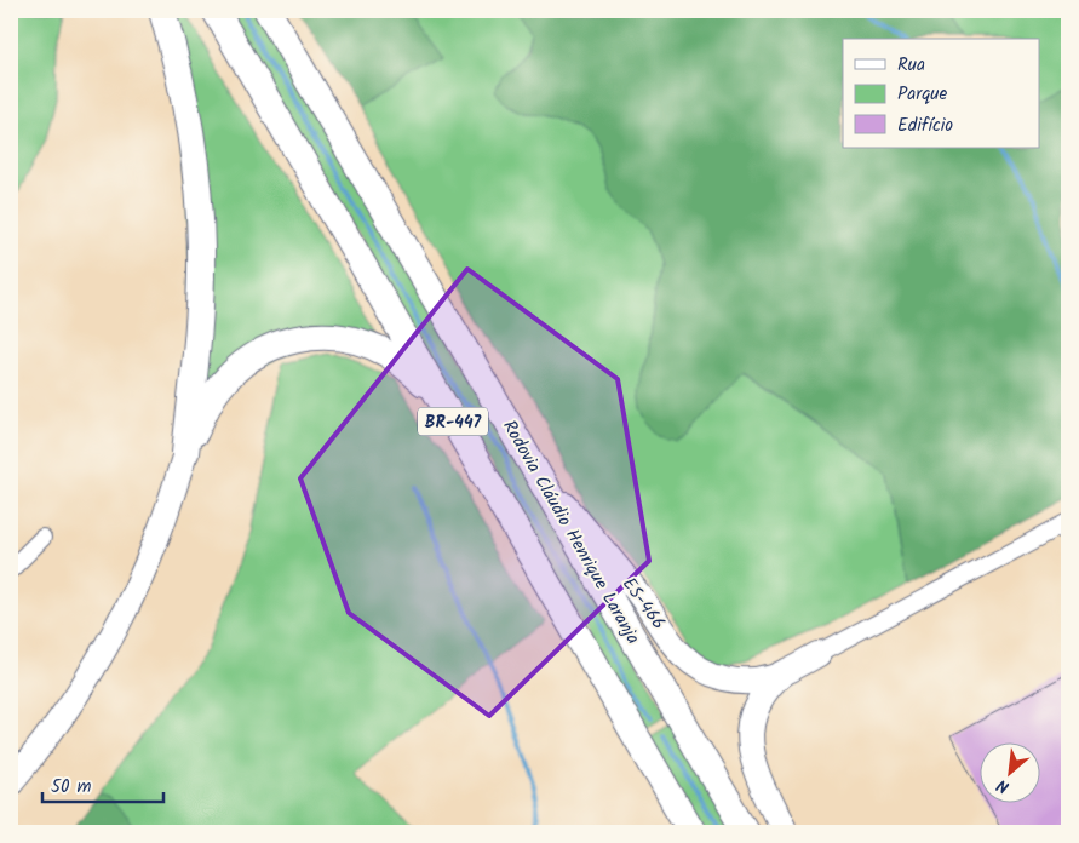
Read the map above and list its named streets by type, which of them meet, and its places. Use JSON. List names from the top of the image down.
{
  "streets": {
    "main road": ["BR-447", "Rodovia Cláudio Henrique Laranja"],
    "street": ["ES-466"]
  },
  "crossings": [
    ["Rodovia Cláudio Henrique Laranja", "ES-466"]
  ],
  "legend": ["Rua", "Parque", "Edifício"],
  "scale_bar": "50 m",
  "north": "bottom left"
}
